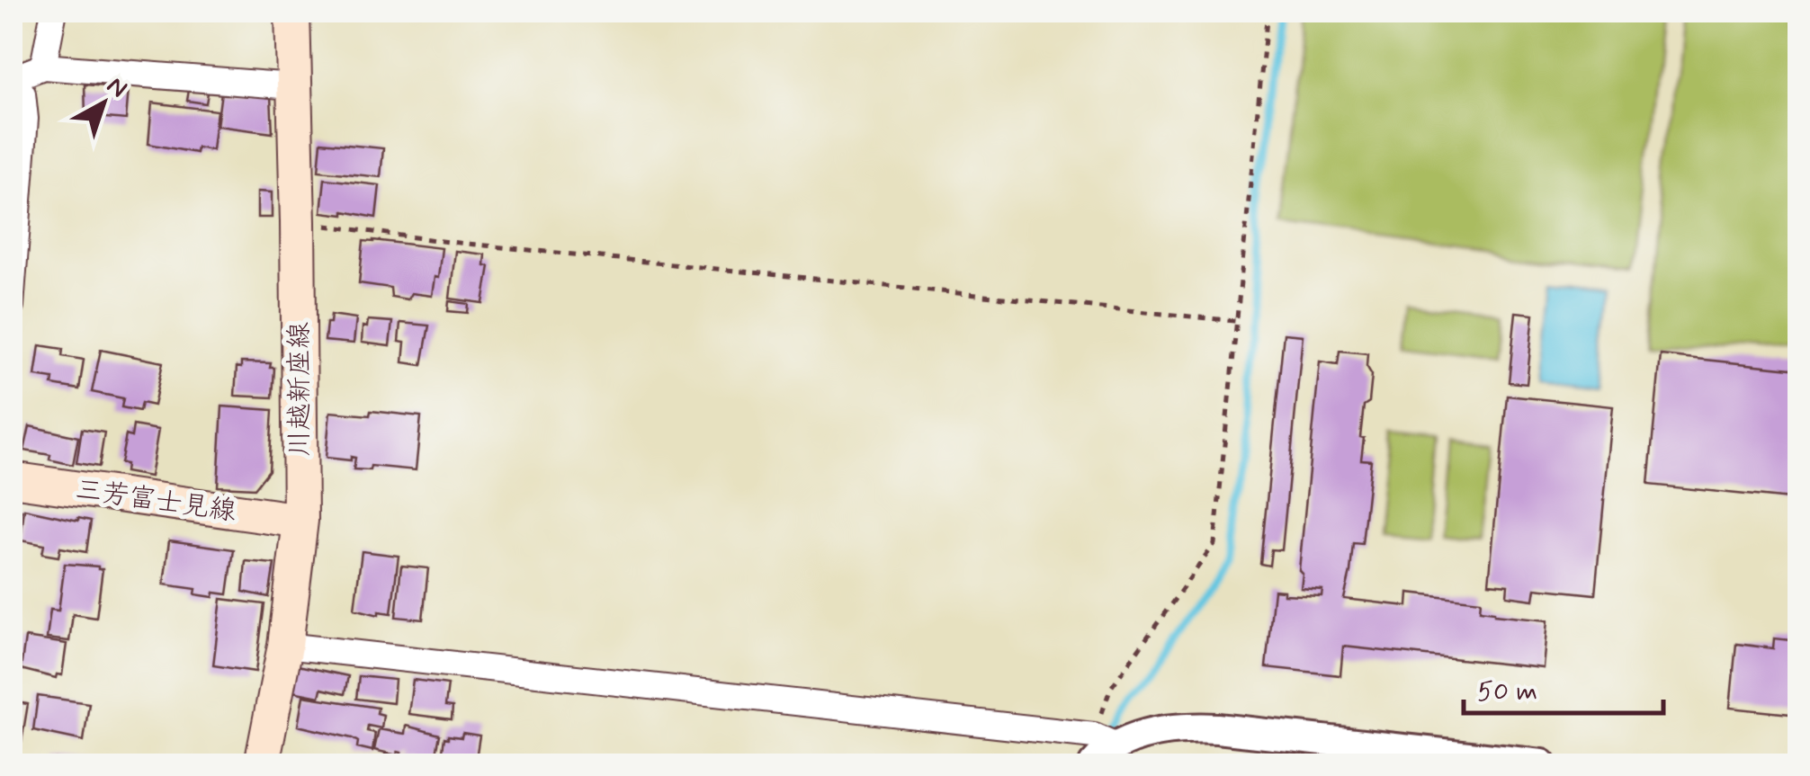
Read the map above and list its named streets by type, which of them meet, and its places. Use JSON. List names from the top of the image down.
{
  "streets": {
    "main road": ["川越新座線", "三芳富士見線"]
  },
  "crossings": [
    ["川越新座線", "三芳富士見線"]
  ],
  "scale_bar": "50 m",
  "north": "top right"
}
